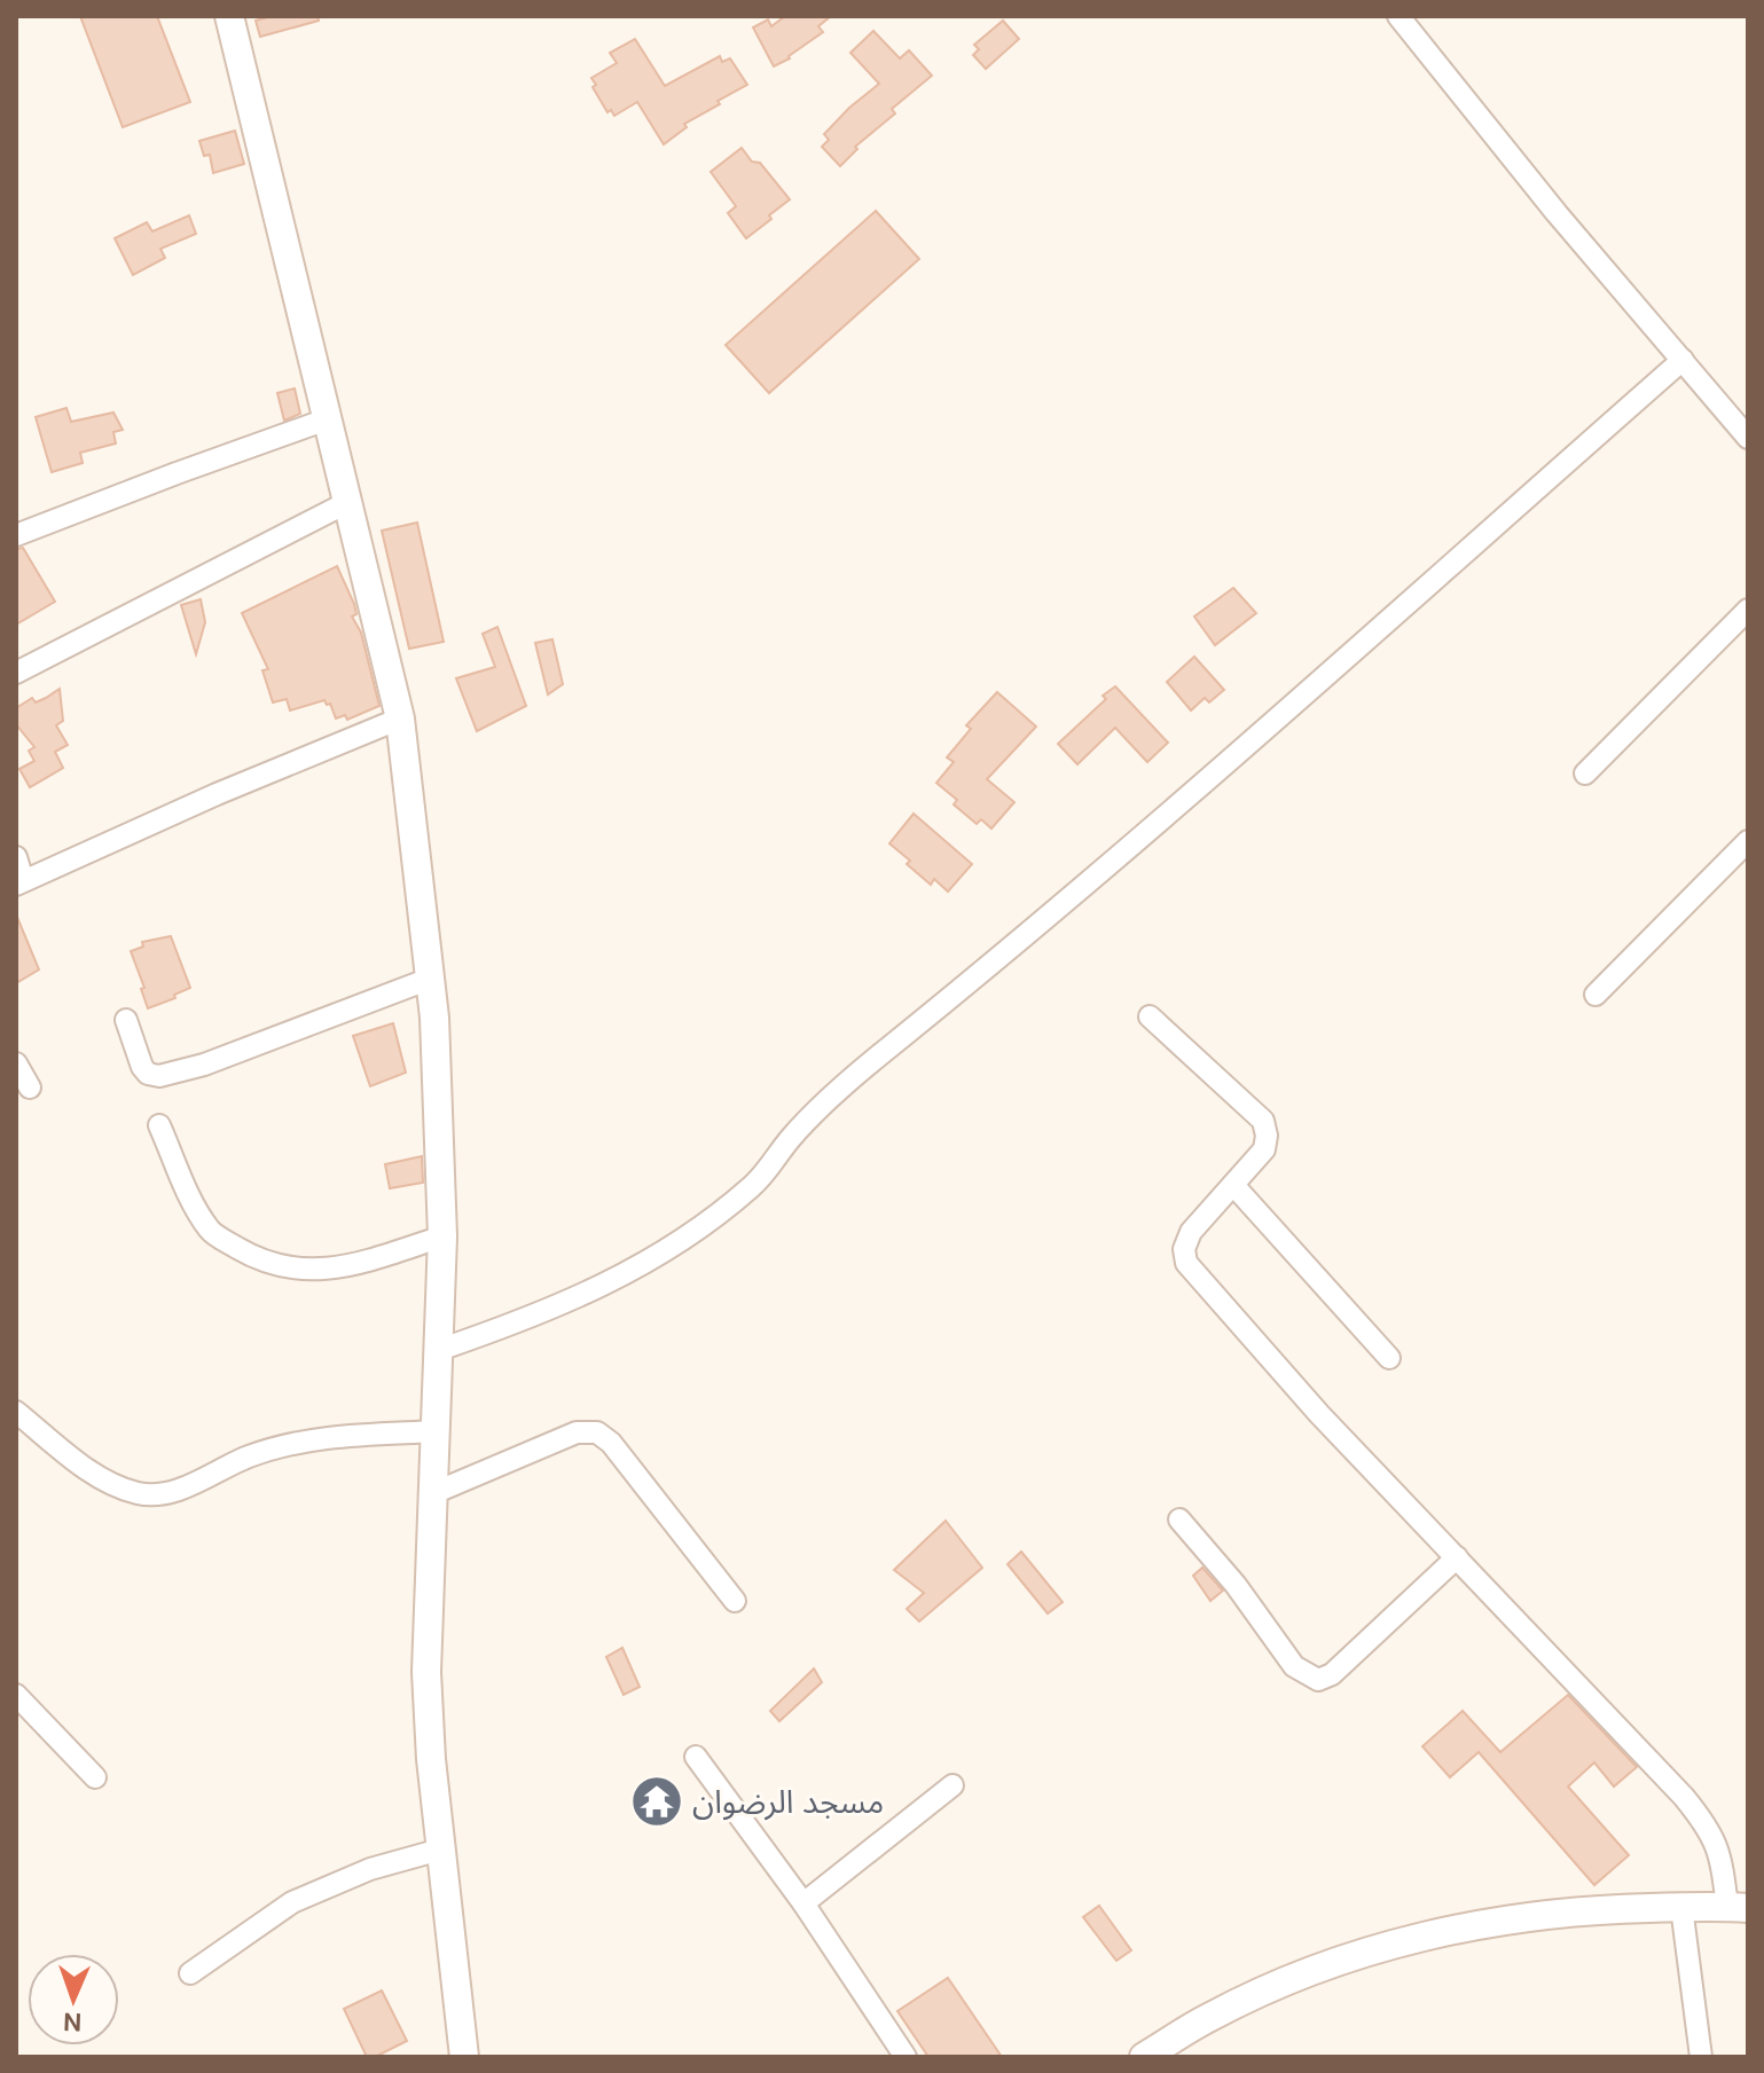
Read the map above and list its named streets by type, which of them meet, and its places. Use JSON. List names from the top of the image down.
{
  "places": {
    "temple": ["مسجد الرضوان"]
  },
  "north": "bottom"
}
